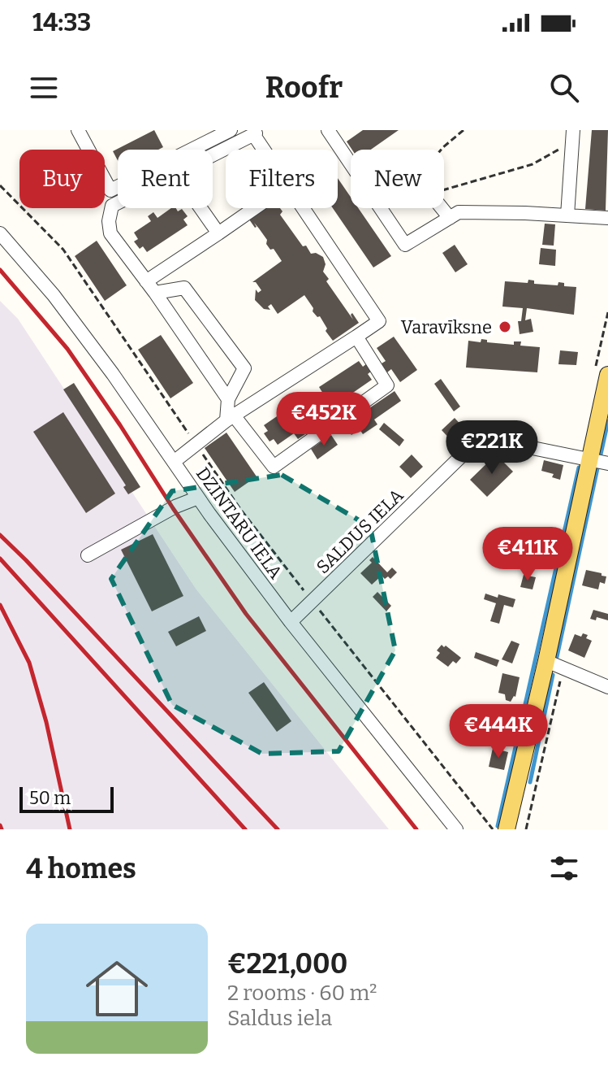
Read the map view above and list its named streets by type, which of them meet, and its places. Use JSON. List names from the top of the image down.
{
  "streets": {
    "street": ["DZINTARU IELA", "SALDUS IELA"]
  },
  "crossings": [
    ["DZINTARU IELA", "SALDUS IELA"]
  ],
  "places": ["Varavīksne"],
  "scale_bar": "50 m",
  "page": {
    "status": "14:33",
    "header": "Roofr",
    "chip": [
      "Buy",
      "Rent",
      "Filters",
      "New"
    ],
    "price": [
      "€452K",
      "€221K",
      "€411K",
      "€444K"
    ],
    "scale": "50 m",
    "heading": "4 homes",
    "list": [
      {
        "name": "€221,000",
        "note": "2 rooms · 60 m² · Saldus iela"
      }
    ]
  }
}
